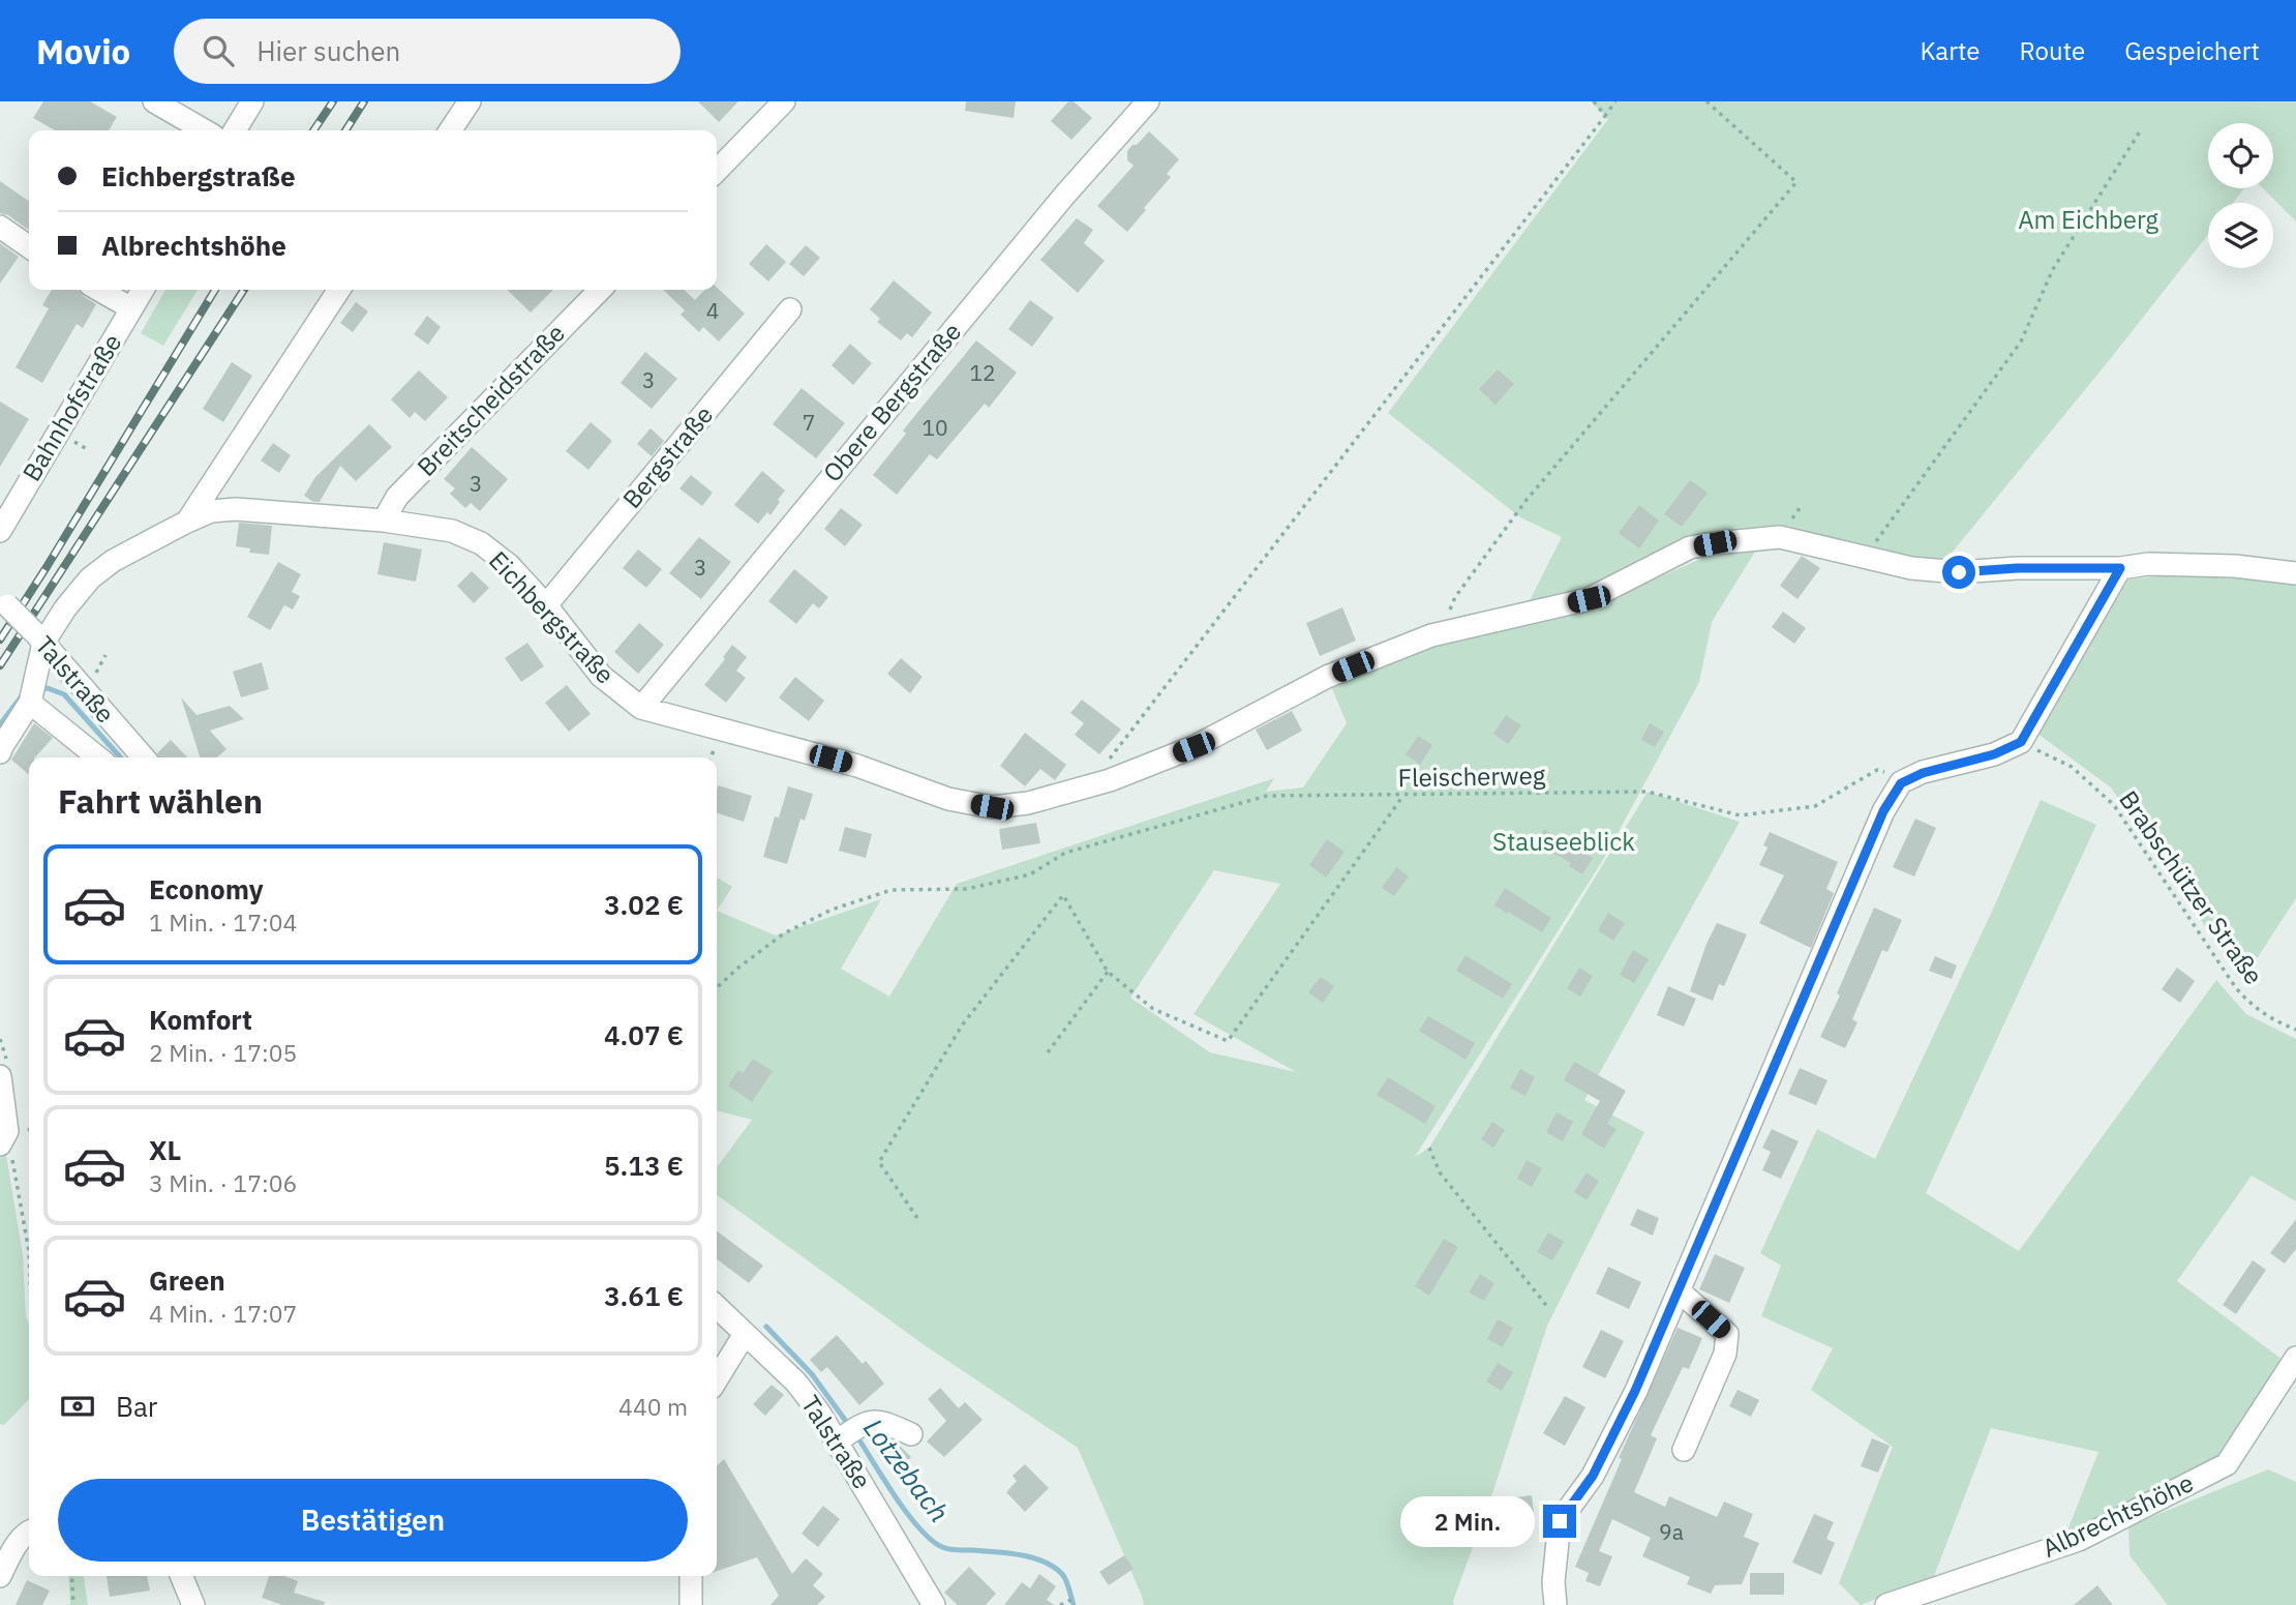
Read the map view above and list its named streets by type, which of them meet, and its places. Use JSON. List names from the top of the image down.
{
  "streets": {
    "street": [
      "Breitscheidstraße",
      "Obere Bergstraße",
      "Bahnhofstraße",
      "Bergstraße",
      "Eichbergstraße",
      "Talstraße",
      "Albrechtshöhe"
    ],
    "path": ["Fleischerweg", "Brabschützer Straße"]
  },
  "crossings": [
    ["Breitscheidstraße", "Eichbergstraße"],
    ["Obere Bergstraße", "Eichbergstraße"],
    ["Bergstraße", "Eichbergstraße"],
    ["Eichbergstraße", "Talstraße"]
  ],
  "water": ["Lotzebach"],
  "parks": ["Am Eichberg", "Stauseeblick"],
  "house_numbers": [
    "4",
    "12",
    "3",
    "7",
    "10",
    "3",
    "3",
    "9a"
  ],
  "page": {
    "header": "Movio",
    "search": "Hier suchen",
    "nav": ["Karte", "Route", "Gespeichert"],
    "banner": ["Eichbergstraße", "Albrechtshöhe"],
    "heading": "Fahrt wählen",
    "list": [
      {
        "name": "Economy",
        "note": "1 Min. · 17:04",
        "value": "3.02 €"
      },
      {
        "name": "Komfort",
        "note": "2 Min. · 17:05",
        "value": "4.07 €"
      },
      {
        "name": "XL",
        "note": "3 Min. · 17:06",
        "value": "5.13 €"
      },
      {
        "name": "Green",
        "note": "4 Min. · 17:07",
        "value": "3.61 €"
      }
    ],
    "pay": ["Bar", "440 m"],
    "buttons": "Bestätigen",
    "bubble": "2 Min."
  }
}
